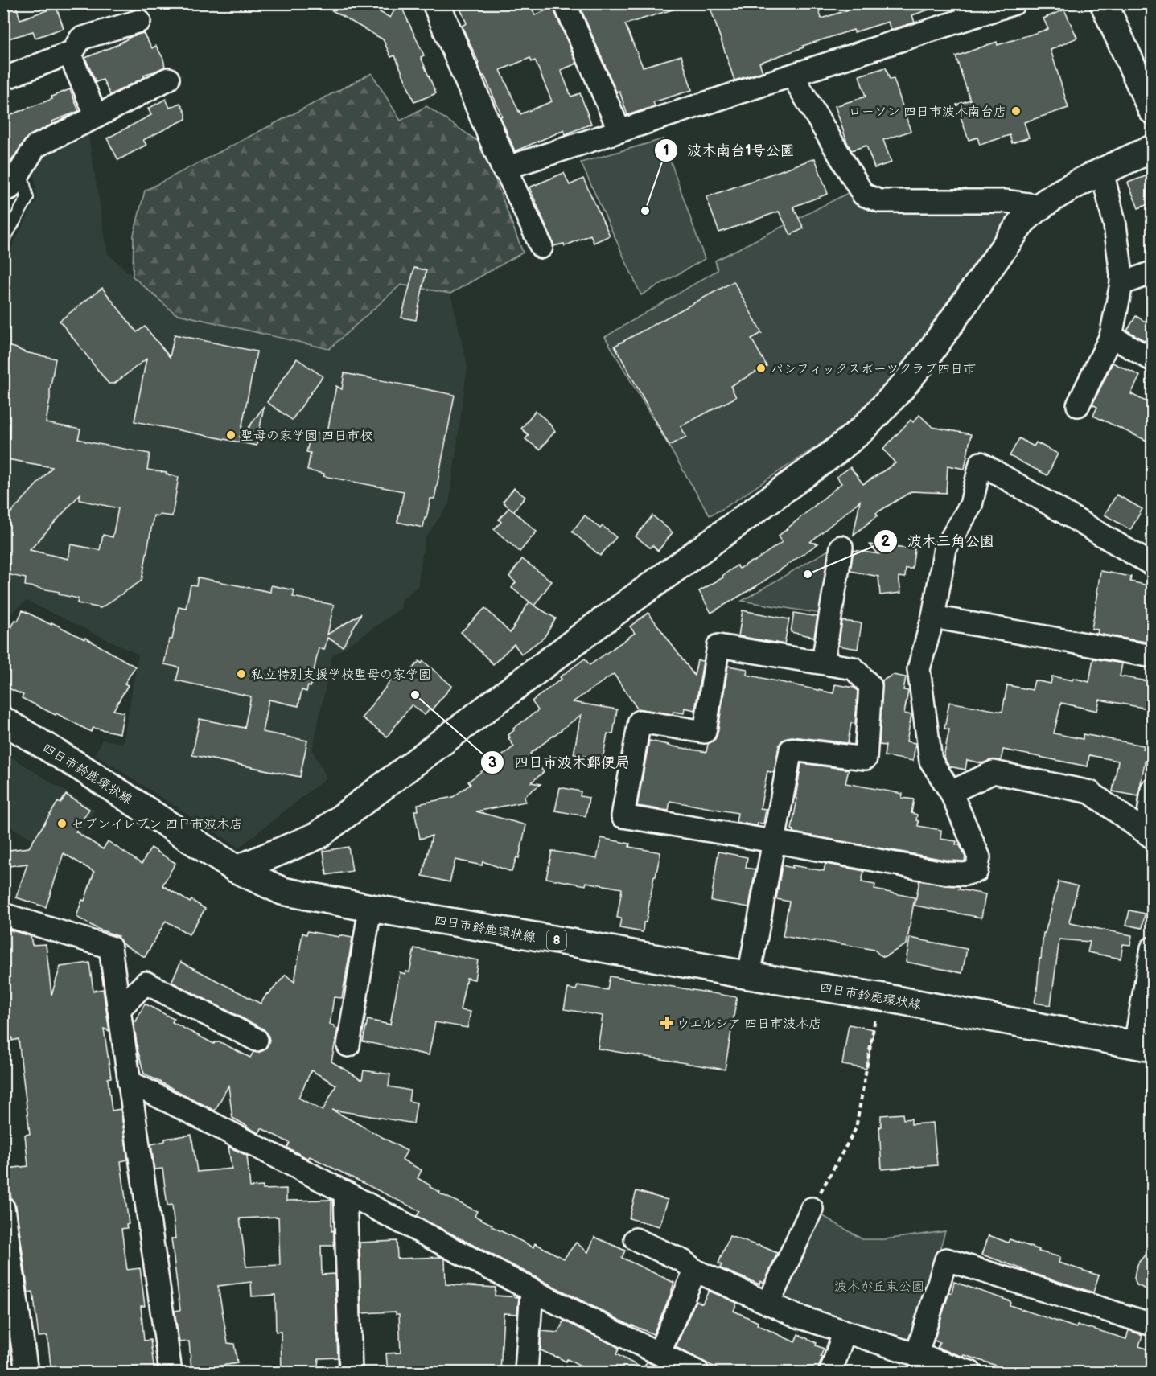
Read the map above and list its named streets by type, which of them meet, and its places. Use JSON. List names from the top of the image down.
{
  "streets": {
    "street": ["四日市鈴鹿環状線", "8"]
  },
  "parks": ["波木が丘東公園"],
  "places": {
    "other": [
      "ローソン 四日市波木南台店",
      "波木南台1号公園",
      "パシフィックスポーツクラブ四日市",
      "聖母の家学園 四日市校",
      "波木三角公園",
      "私立特別支援学校聖母の家学園",
      "四日市波木郵便局",
      "セブンイレブン 四日市波木店"
    ],
    "health": ["ウエルシア 四日市波木店"]
  }
}
